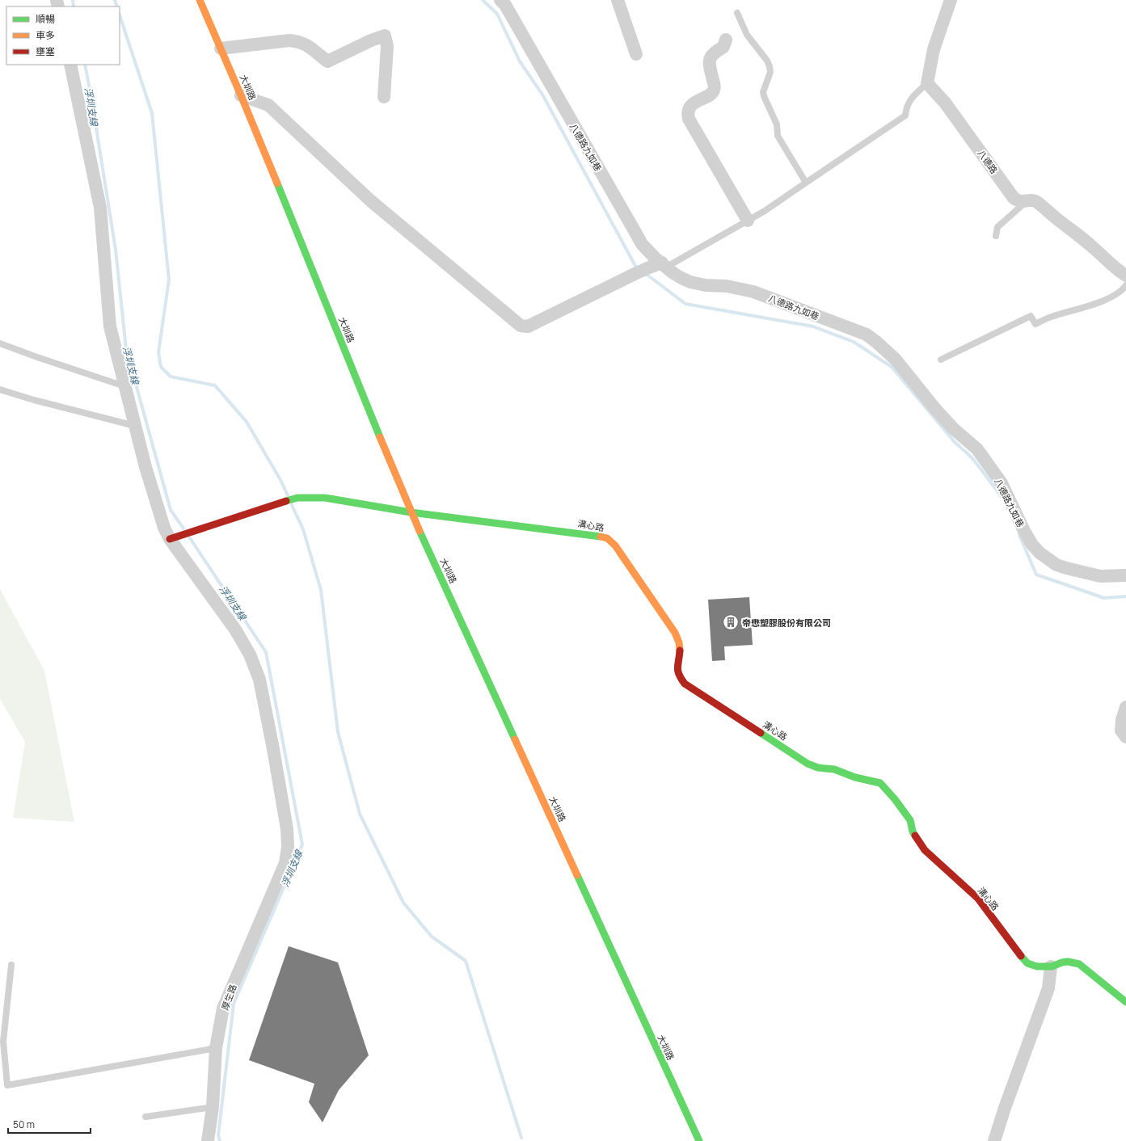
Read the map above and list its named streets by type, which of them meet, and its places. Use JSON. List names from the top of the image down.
{
  "streets": {
    "street": [
      "大圳路",
      "八德路九如巷",
      "八德路",
      "溝心路",
      "厚生路"
    ]
  },
  "crossings": [
    ["大圳路", "溝心路"],
    ["溝心路", "厚生路"]
  ],
  "water": ["浮圳支線"],
  "places": {
    "building": ["帝懋塑膠股份有限公司"]
  },
  "legend": ["順暢", "車多", "壅塞"],
  "scale_bar": "50 m"
}
